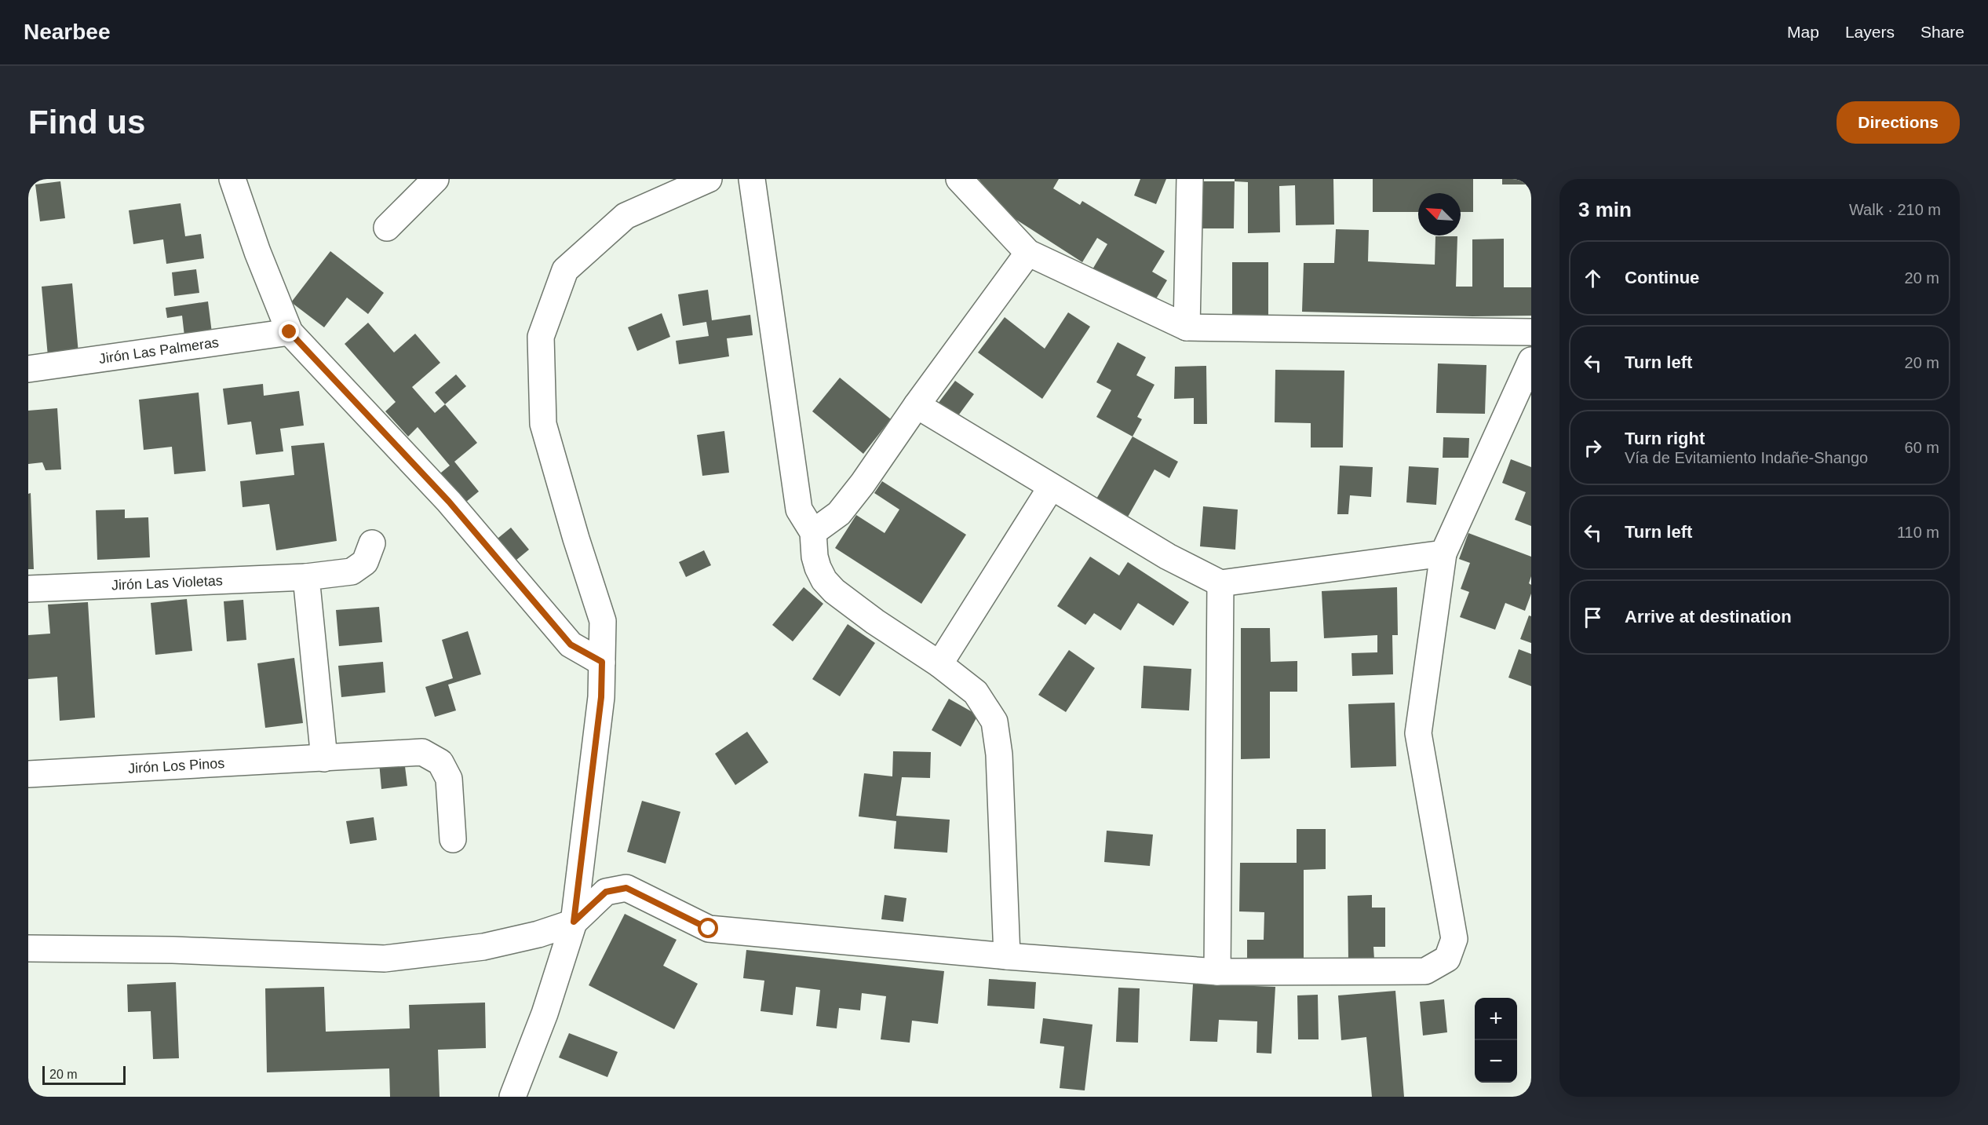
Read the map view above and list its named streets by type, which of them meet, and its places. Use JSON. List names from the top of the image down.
{
  "streets": {
    "street": ["Jirón Las Palmeras", "Jirón Las Violetas", "Jirón Los Pinos"]
  },
  "scale_bar": "20 m",
  "north": "top left",
  "page": {
    "header": "Nearbee",
    "nav": ["Map", "Layers", "Share"],
    "buttons": "Directions",
    "title": "Find us",
    "heading": ["3 min", "Walk · 210 m"],
    "list": [
      ["Continue", "20 m"],
      ["Turn left", "20 m"],
      ["Turn right", "Vía de Evitamiento Indañe-Shango", "60 m"],
      ["Turn left", "110 m"],
      "Arrive at destination"
    ],
    "map_buttons": ["+", "−"],
    "scale": "20 m"
  }
}
